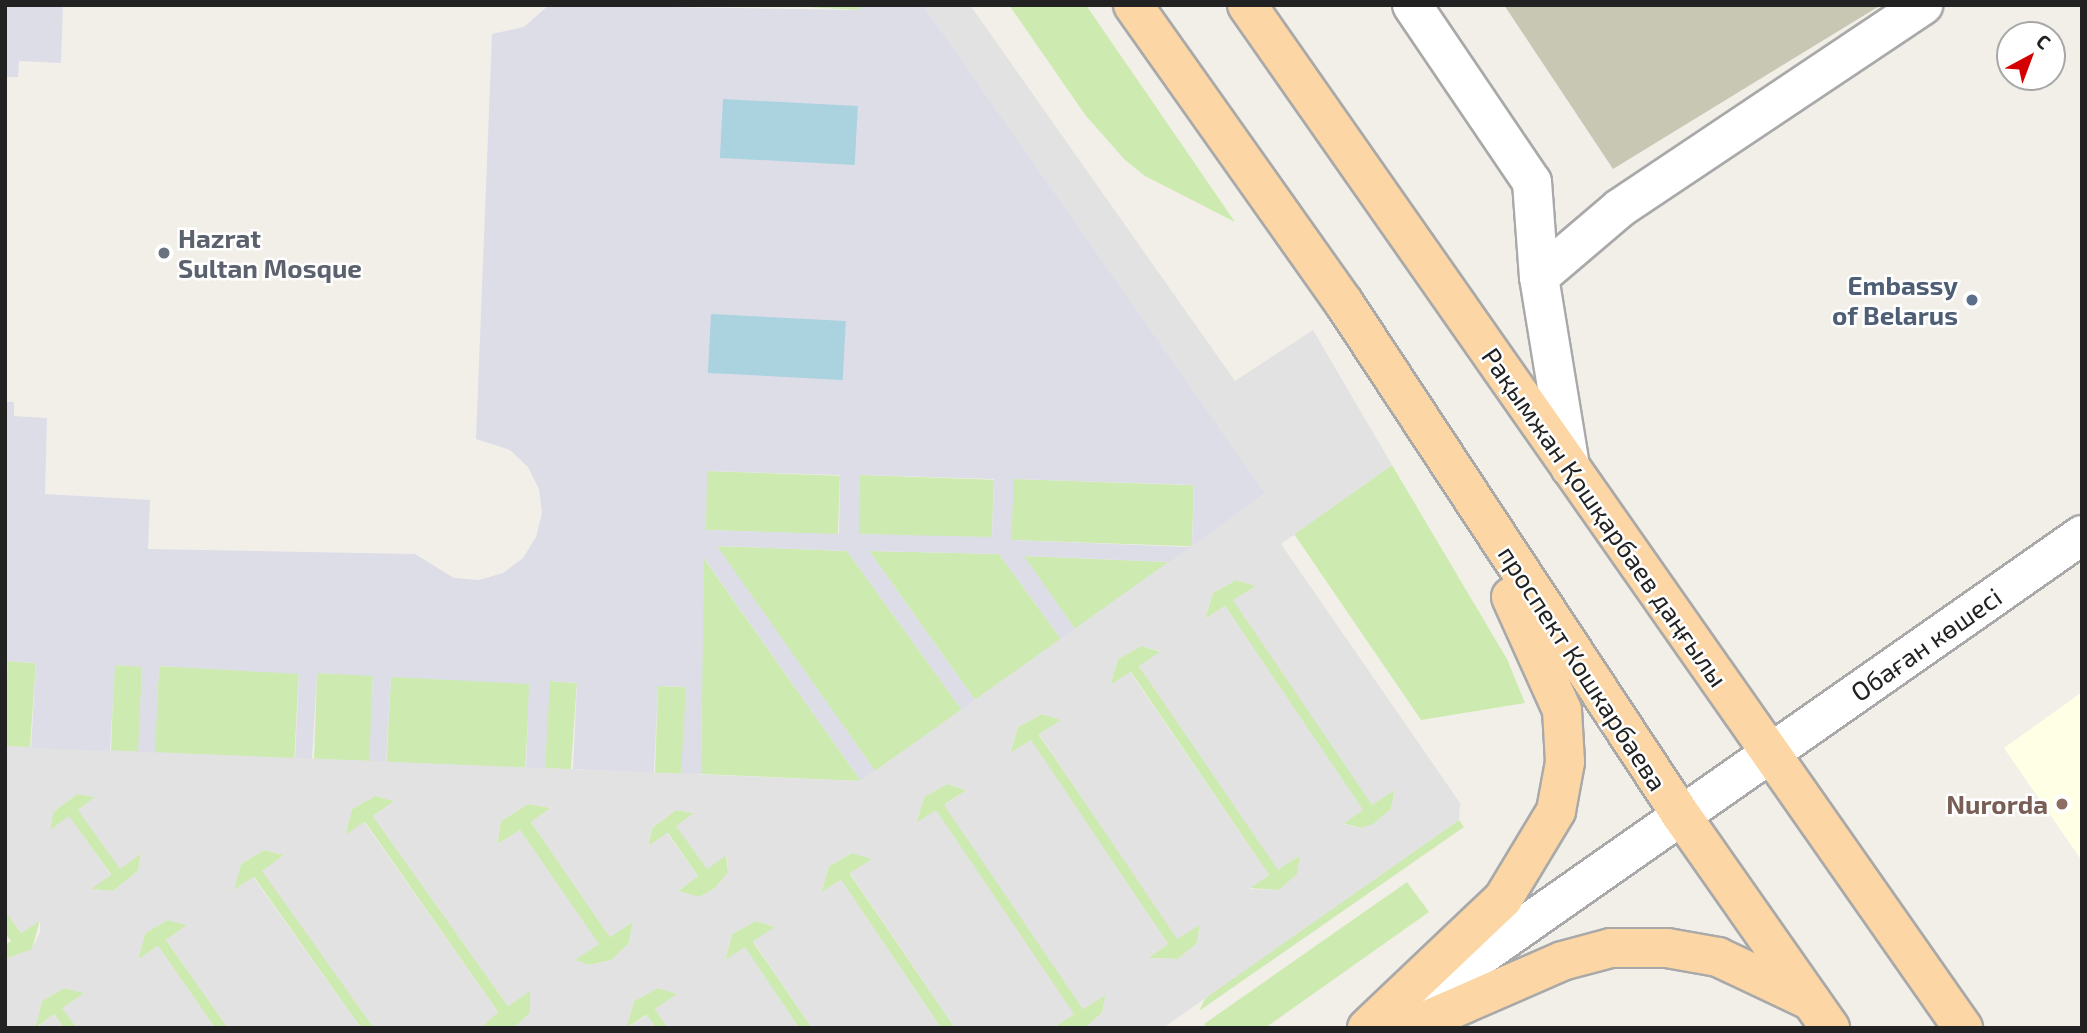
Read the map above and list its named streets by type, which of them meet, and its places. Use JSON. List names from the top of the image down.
{
  "streets": {
    "main road": ["Рақымжан Қошқарбаев даңғылы", "проспект Кошкарбаева"],
    "street": ["Обаған көшесі"]
  },
  "crossings": [
    ["Рақымжан Қошқарбаев даңғылы", "Обаған көшесі"],
    ["Обаған көшесі", "проспект Кошкарбаева"]
  ],
  "places": ["Hazrat Sultan Mosque", "Embassy of Belarus", "Nurorda"],
  "north": "top right"
}
